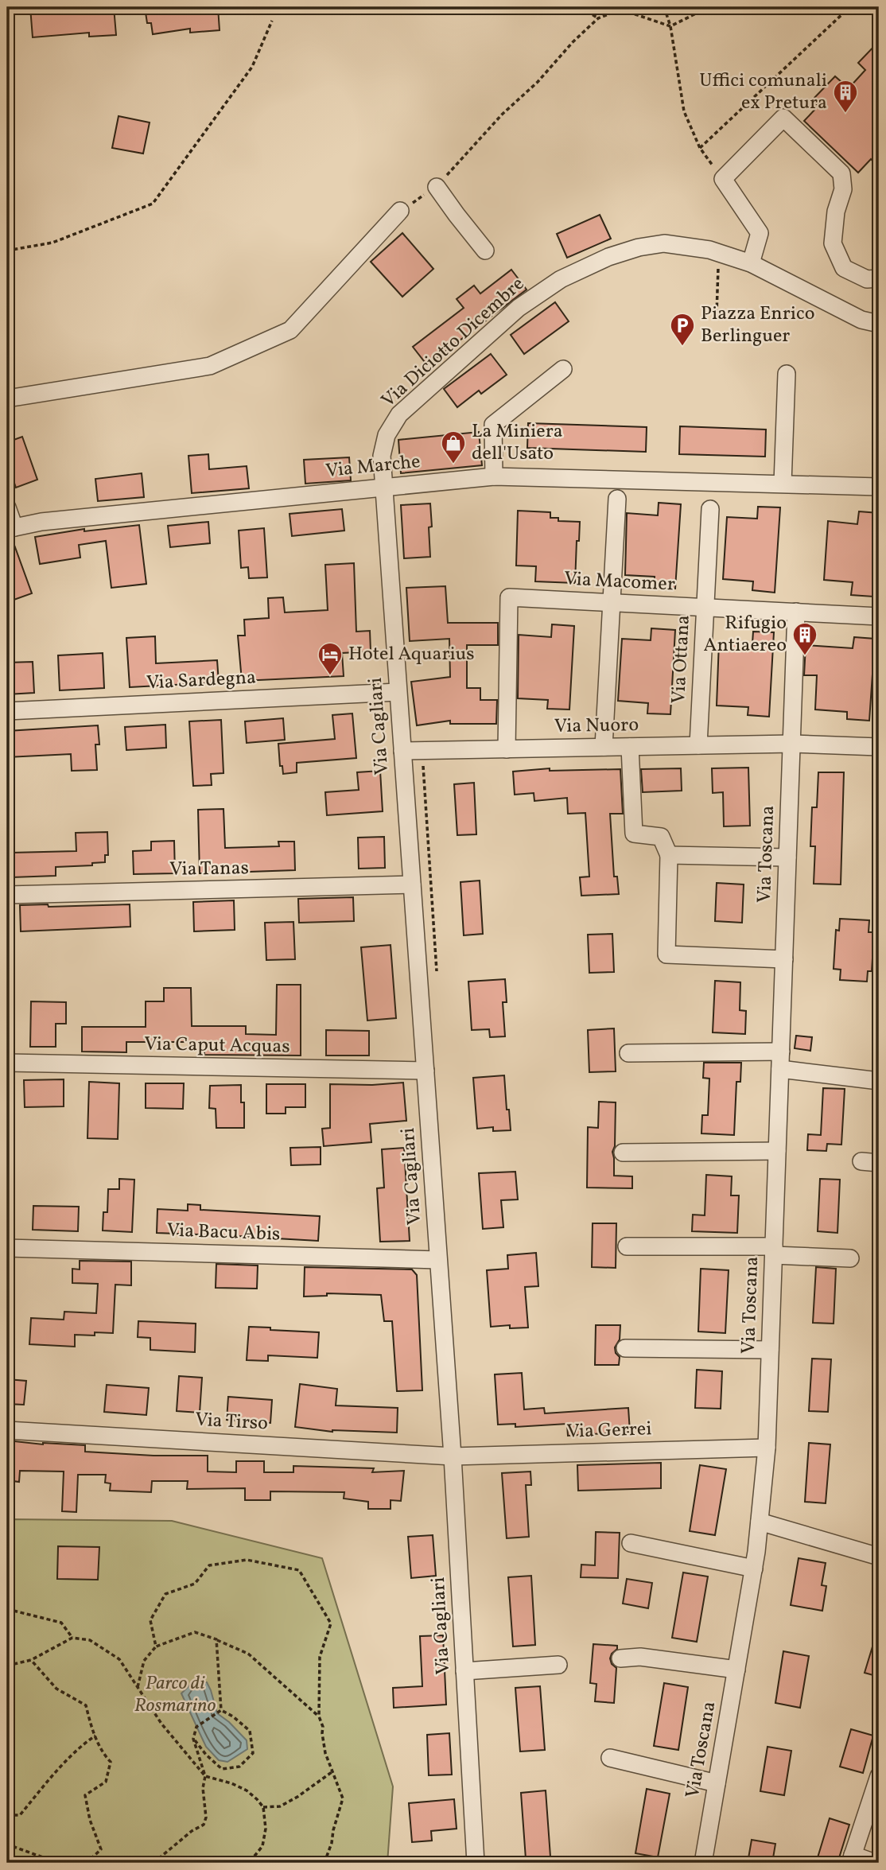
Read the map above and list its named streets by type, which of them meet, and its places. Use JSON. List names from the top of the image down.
{
  "streets": {
    "street": [
      "Via Diciotto Dicembre",
      "Via Marche",
      "Via Macomer",
      "Via Ottana",
      "Via Sardegna",
      "Via Cagliari",
      "Via Nuoro",
      "Via Toscana",
      "Via Tanas",
      "Via Caput Acquas",
      "Via Bacu Abis",
      "Via Tirso",
      "Via Gerrei"
    ]
  },
  "crossings": [
    ["Via Diciotto Dicembre", "Via Marche"],
    ["Via Diciotto Dicembre", "Via Cagliari"],
    ["Via Marche", "Via Cagliari"],
    ["Via Macomer", "Via Ottana"],
    ["Via Macomer", "Via Nuoro"],
    ["Via Ottana", "Via Nuoro"],
    ["Via Sardegna", "Via Cagliari"],
    ["Via Cagliari", "Via Nuoro"],
    ["Via Cagliari", "Via Tanas"],
    ["Via Cagliari", "Via Caput Acquas"],
    ["Via Cagliari", "Via Bacu Abis"],
    ["Via Cagliari", "Via Tirso"],
    ["Via Cagliari", "Via Gerrei"],
    ["Via Nuoro", "Via Toscana"],
    ["Via Toscana", "Via Gerrei"],
    ["Via Tirso", "Via Gerrei"]
  ],
  "parks": ["Parco di Rosmarino"],
  "places": {
    "building": ["Uffici comunali ex Pretura", "Rifugio Antiaereo"],
    "parking": ["Piazza Enrico Berlinguer"],
    "shop": ["La Miniera dell'Usato"],
    "hotel": ["Hotel Aquarius"]
  }
}
